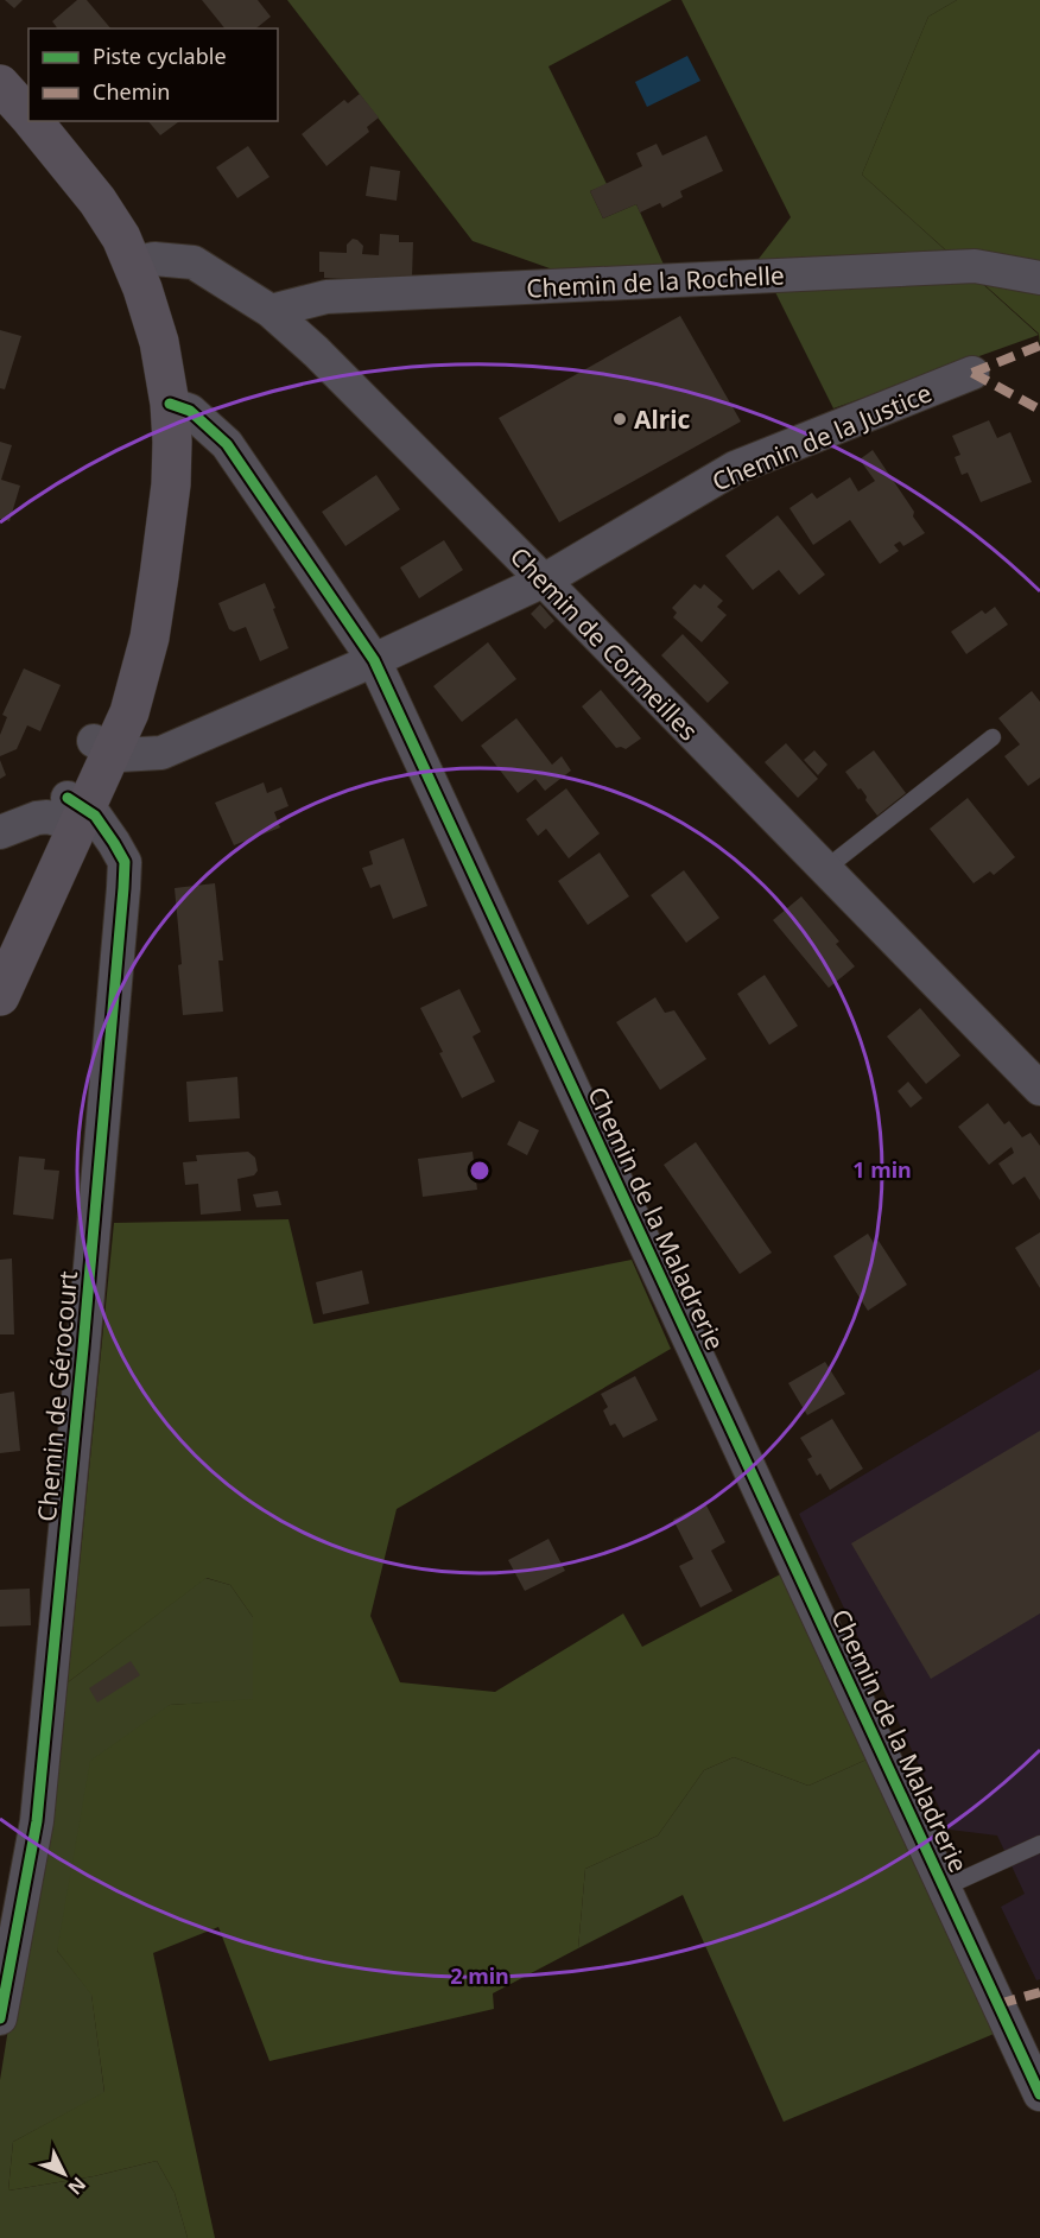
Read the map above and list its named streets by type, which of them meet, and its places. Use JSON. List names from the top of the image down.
{
  "streets": {
    "street": [
      "Chemin de la Rochelle",
      "Chemin de la Justice",
      "Chemin de Cormeilles",
      "Chemin de la Maladrerie",
      "Chemin de Gérocourt"
    ]
  },
  "crossings": [
    ["Chemin de la Rochelle", "Chemin de Cormeilles"],
    ["Chemin de la Justice", "Chemin de Cormeilles"],
    ["Chemin de la Justice", "Chemin de la Maladrerie"]
  ],
  "places": ["Alric"],
  "legend": ["Piste cyclable", "Chemin"],
  "north": "bottom right",
  "rings": ["1 min", "2 min"]
}
